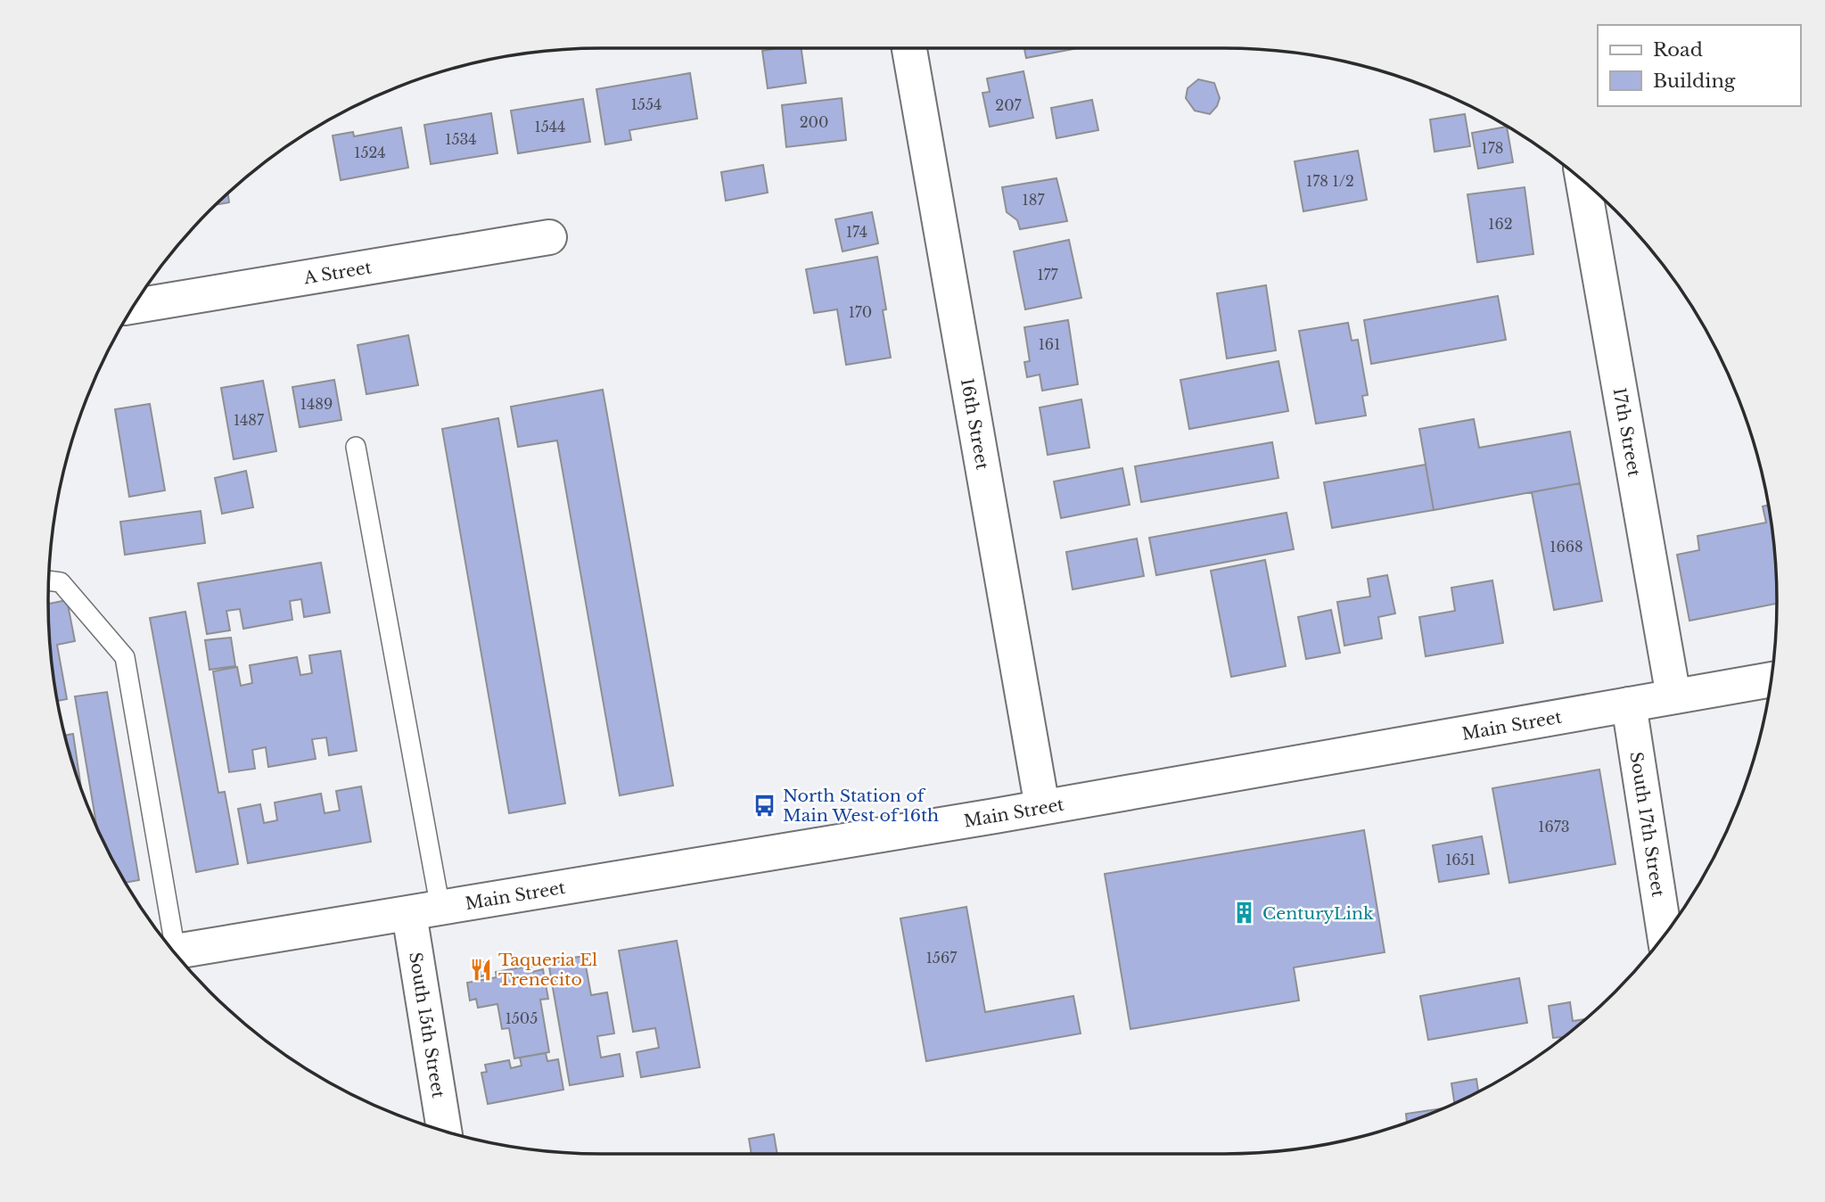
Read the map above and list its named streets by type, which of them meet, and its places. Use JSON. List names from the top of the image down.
{
  "streets": {
    "street": [
      "A Street",
      "16th Street",
      "17th Street",
      "Main Street",
      "South 17th Street",
      "South 15th Street"
    ]
  },
  "crossings": [
    ["16th Street", "Main Street"],
    ["17th Street", "Main Street"],
    ["Main Street", "South 17th Street"],
    ["Main Street", "South 15th Street"]
  ],
  "places": {
    "bus stop": ["North Station of Main West of 16th"],
    "building": ["CenturyLink"],
    "restaurant": ["Taqueria El Trenecito"]
  },
  "house_numbers": [
    "1554",
    "207",
    "200",
    "1544",
    "1534",
    "178",
    "1524",
    "178 1/2",
    "187",
    "162",
    "174",
    "177",
    "170",
    "161",
    "1489",
    "1487",
    "1668",
    "1673",
    "1651",
    "1567",
    "1505"
  ],
  "legend": ["Road", "Building"]
}
